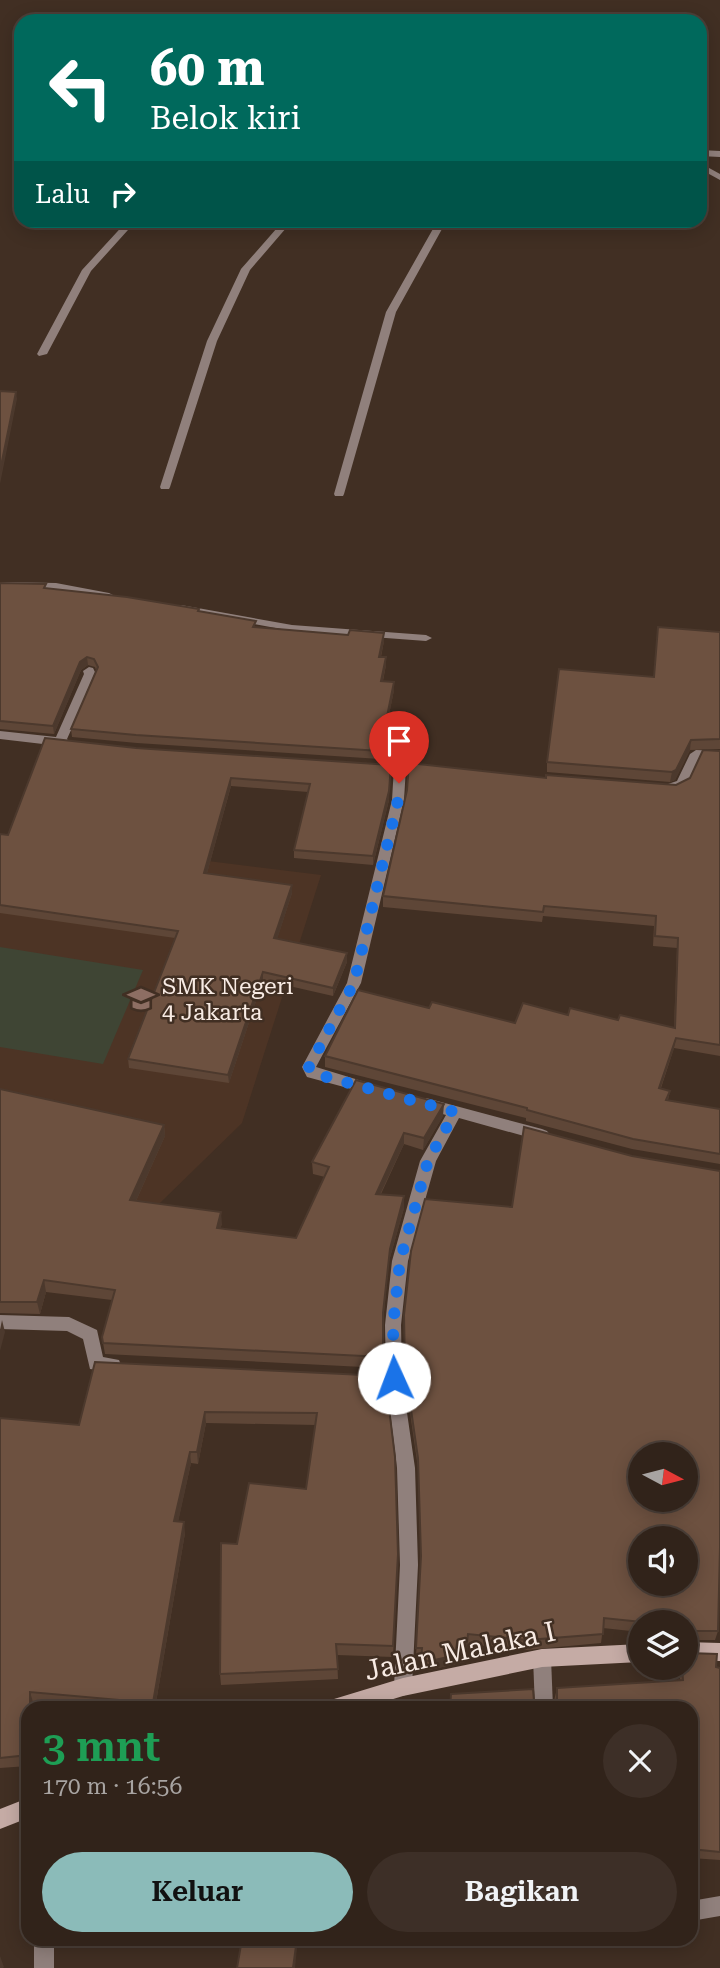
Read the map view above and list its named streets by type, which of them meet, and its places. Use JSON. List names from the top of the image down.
{
  "streets": {
    "street": ["Jalan Malaka I"]
  },
  "places": {
    "school or university": ["SMK Negeri 4 Jakarta"]
  },
  "north": "right",
  "page": {
    "turn": ["60 m", "Belok kiri"],
    "then": "Lalu",
    "heading": ["3 mnt", "170 m · 16:56"],
    "buttons": ["Keluar", "Bagikan"]
  }
}
